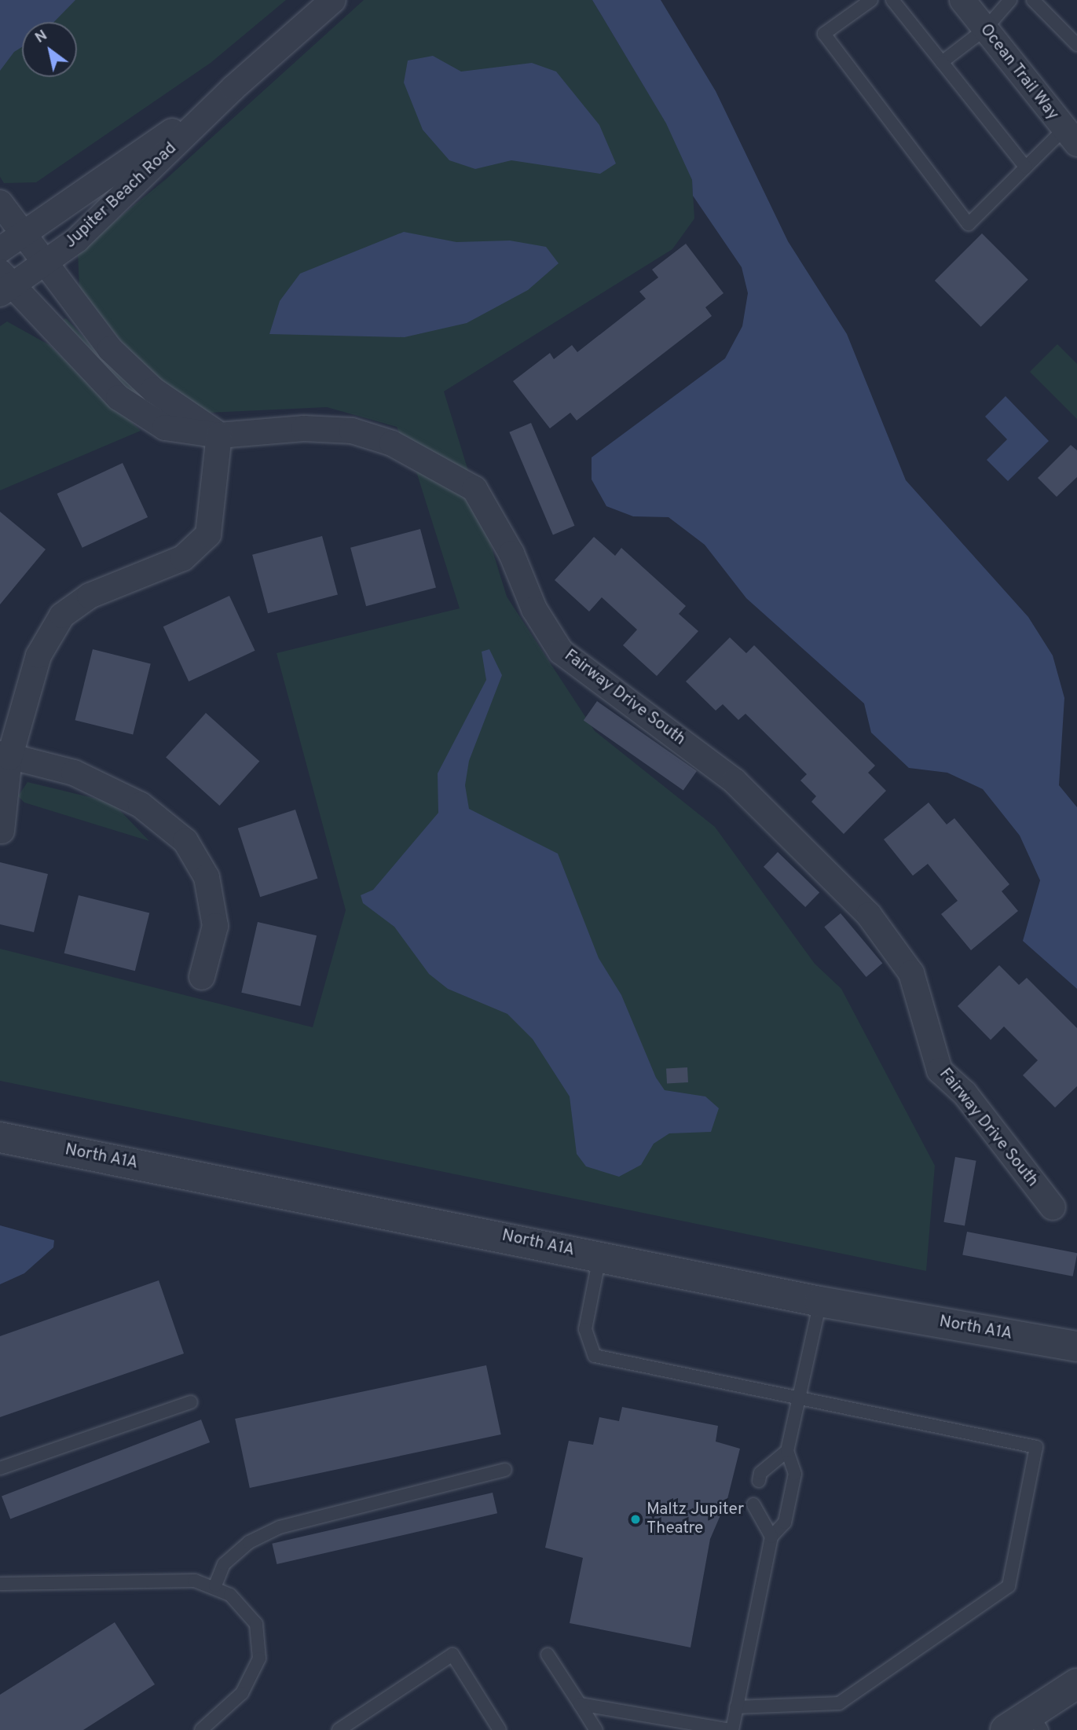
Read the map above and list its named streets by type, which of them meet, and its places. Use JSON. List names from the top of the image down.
{
  "streets": {
    "street": [
      "Ocean Trail Way",
      "Jupiter Beach Road",
      "Fairway Drive South",
      "North A1A"
    ]
  },
  "crossings": [
    ["Jupiter Beach Road", "Fairway Drive South"]
  ],
  "places": ["Maltz Jupiter Theatre"],
  "north": "top left"
}
